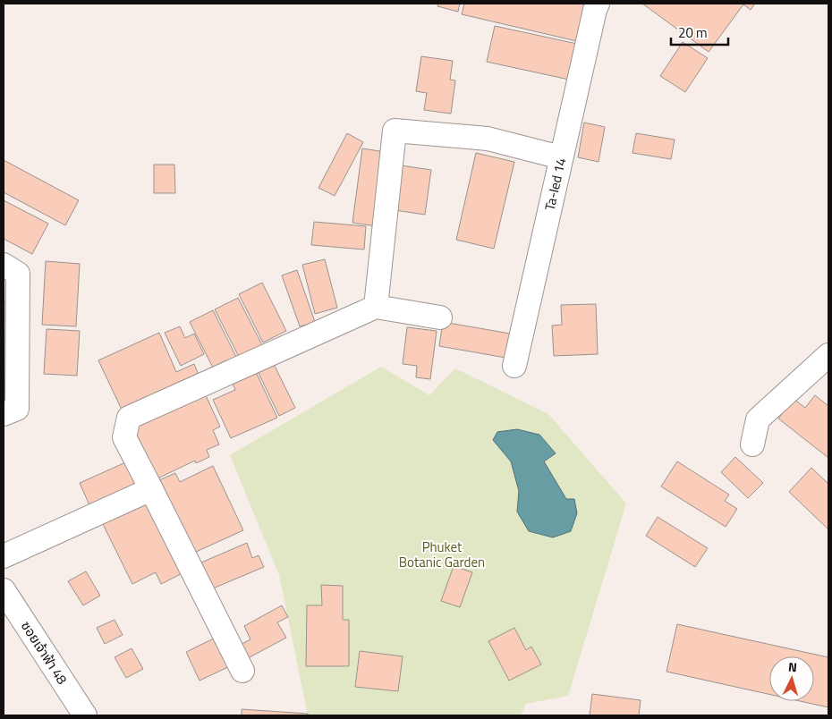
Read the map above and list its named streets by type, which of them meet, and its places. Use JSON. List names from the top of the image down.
{
  "streets": {
    "street": ["Ta-Ied 14", "ซอยเจ้าฟ้า 48"]
  },
  "parks": ["Phuket Botanic Garden"],
  "scale_bar": "20 m",
  "north": "top"
}
